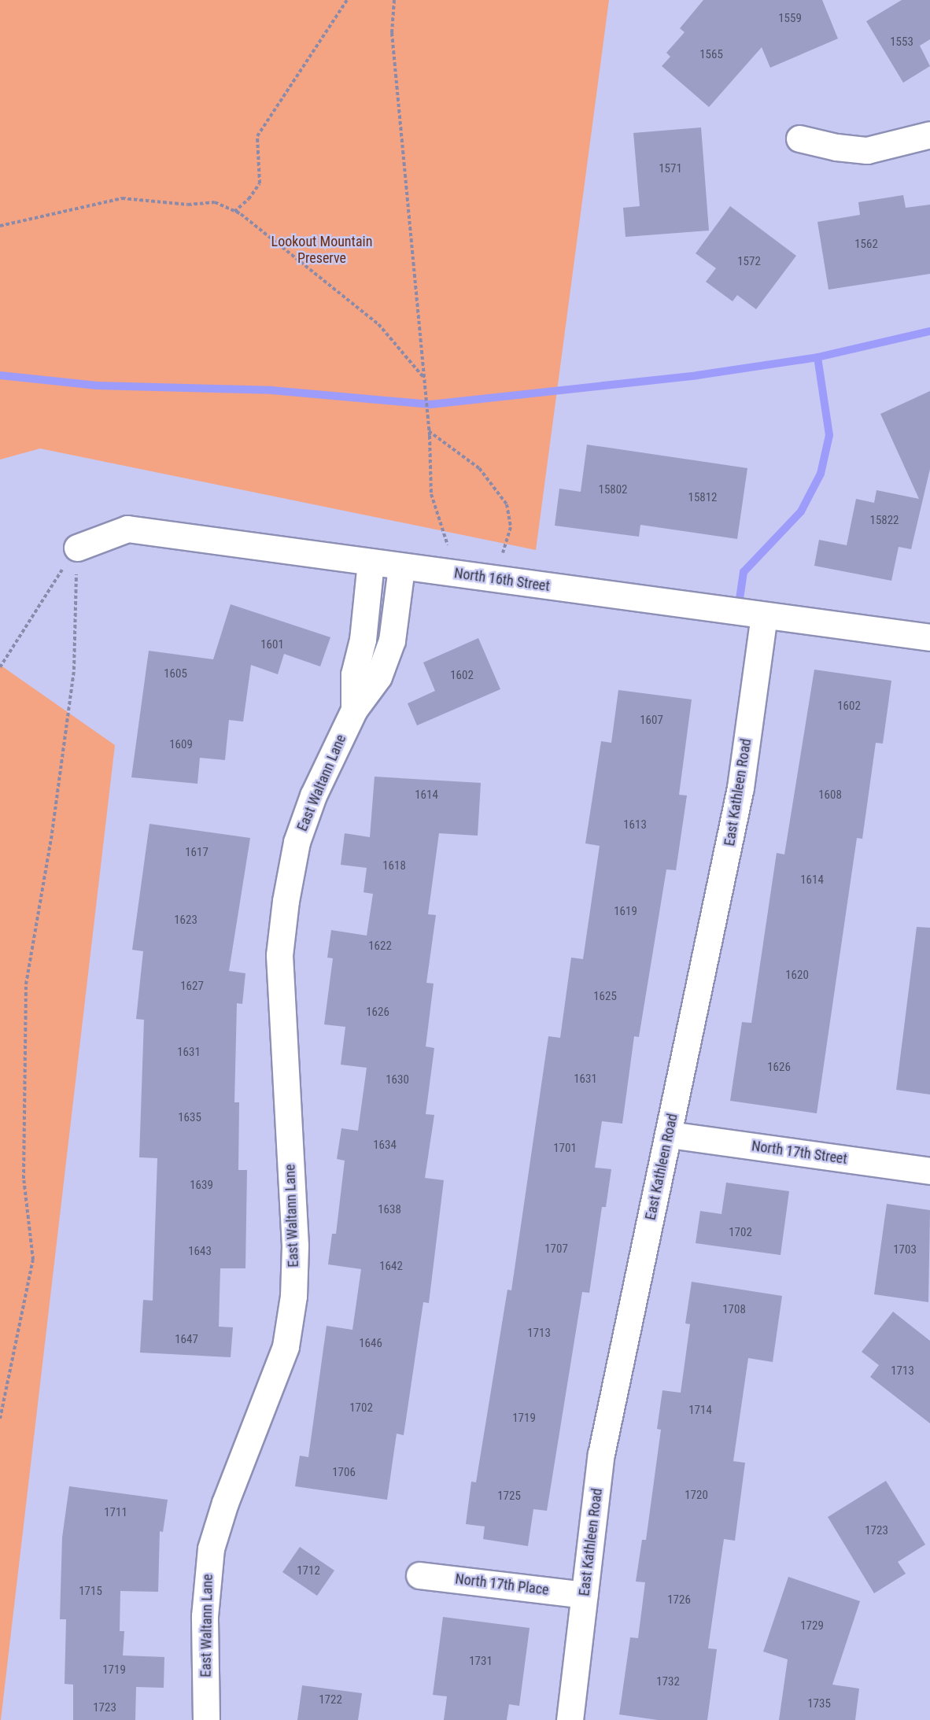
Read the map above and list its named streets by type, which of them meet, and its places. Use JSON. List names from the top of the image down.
{
  "streets": {
    "street": [
      "North 16th Street",
      "East Waltann Lane",
      "East Kathleen Road",
      "North 17th Street",
      "North 17th Place"
    ]
  },
  "crossings": [
    ["North 16th Street", "East Waltann Lane"],
    ["North 16th Street", "East Kathleen Road"],
    ["East Kathleen Road", "North 17th Street"],
    ["East Kathleen Road", "North 17th Place"]
  ],
  "parks": ["Lookout Mountain Preserve"],
  "house_numbers": [
    "1559",
    "1553",
    "1565",
    "1571",
    "1562",
    "1572",
    "15802",
    "15812",
    "15822",
    "1601",
    "1605",
    "1602",
    "1602",
    "1607",
    "1609",
    "1614",
    "1608",
    "1613",
    "1617",
    "1618",
    "1614",
    "1619",
    "1623",
    "1622",
    "1620",
    "1627",
    "1625",
    "1626",
    "1631",
    "1626",
    "1631",
    "1630",
    "1635",
    "1634",
    "1701",
    "1639",
    "1638",
    "1702",
    "1707",
    "1703",
    "1643",
    "1642",
    "1708",
    "1713",
    "1647",
    "1646",
    "1713",
    "1702",
    "1714",
    "1719",
    "1706",
    "1720",
    "1725",
    "1711",
    "1723",
    "1712",
    "1715",
    "1726",
    "1729",
    "1731",
    "1719",
    "1732",
    "1722",
    "1735",
    "1723"
  ]
}
